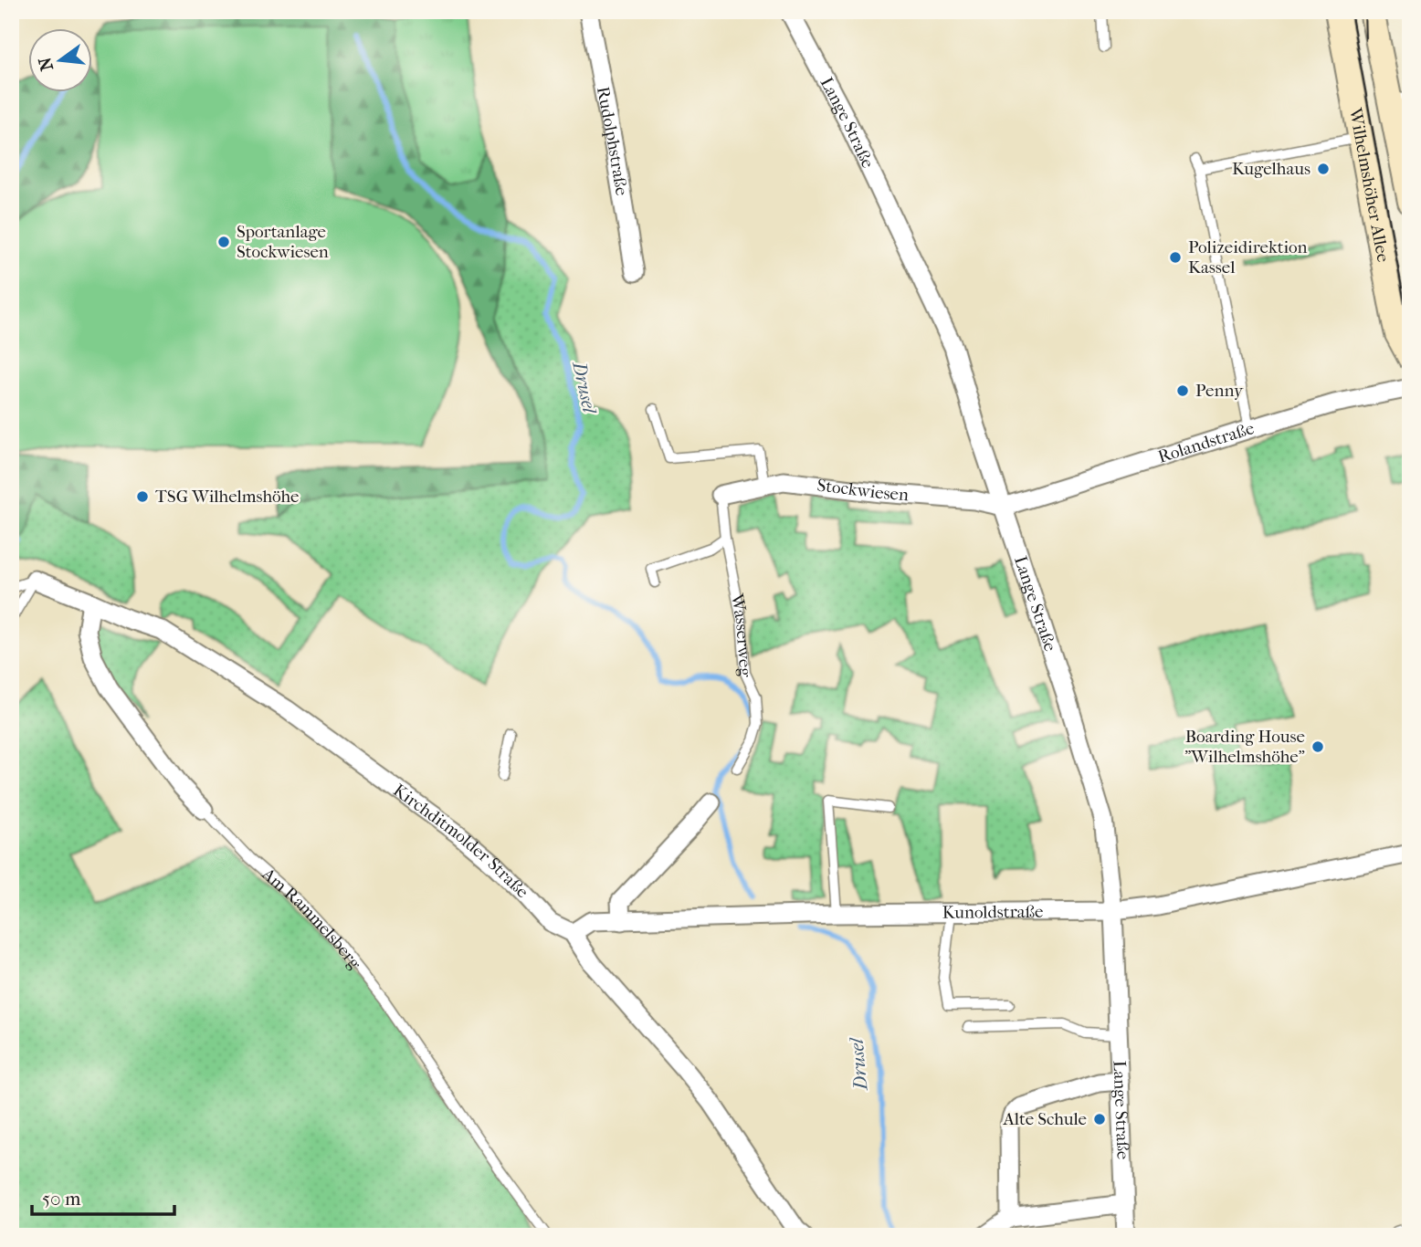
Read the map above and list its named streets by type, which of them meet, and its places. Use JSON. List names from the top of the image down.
{
  "streets": {
    "main road": ["Wilhelmshöher Allee"],
    "street": [
      "Lange Straße",
      "Rudolphstraße",
      "Rolandstraße",
      "Stockwiesen",
      "Kirchditmolder Straße",
      "Kunoldstraße",
      "Am Rammelsberg"
    ],
    "lane": ["Wasserweg"]
  },
  "crossings": [
    ["Lange Straße", "Rolandstraße"],
    ["Lange Straße", "Stockwiesen"],
    ["Lange Straße", "Kunoldstraße"],
    ["Rolandstraße", "Stockwiesen"],
    ["Stockwiesen", "Wasserweg"],
    ["Kirchditmolder Straße", "Kunoldstraße"],
    ["Kirchditmolder Straße", "Am Rammelsberg"]
  ],
  "water": ["Drusel"],
  "places": [
    "Kugelhaus",
    "Sportanlage Stockwiesen",
    "Polizeidirektion Kassel",
    "Penny",
    "TSG Wilhelmshöhe",
    "Boarding House \"Wilhelmshöhe\"",
    "Alte Schule"
  ],
  "scale_bar": "50 m",
  "north": "left"
}
